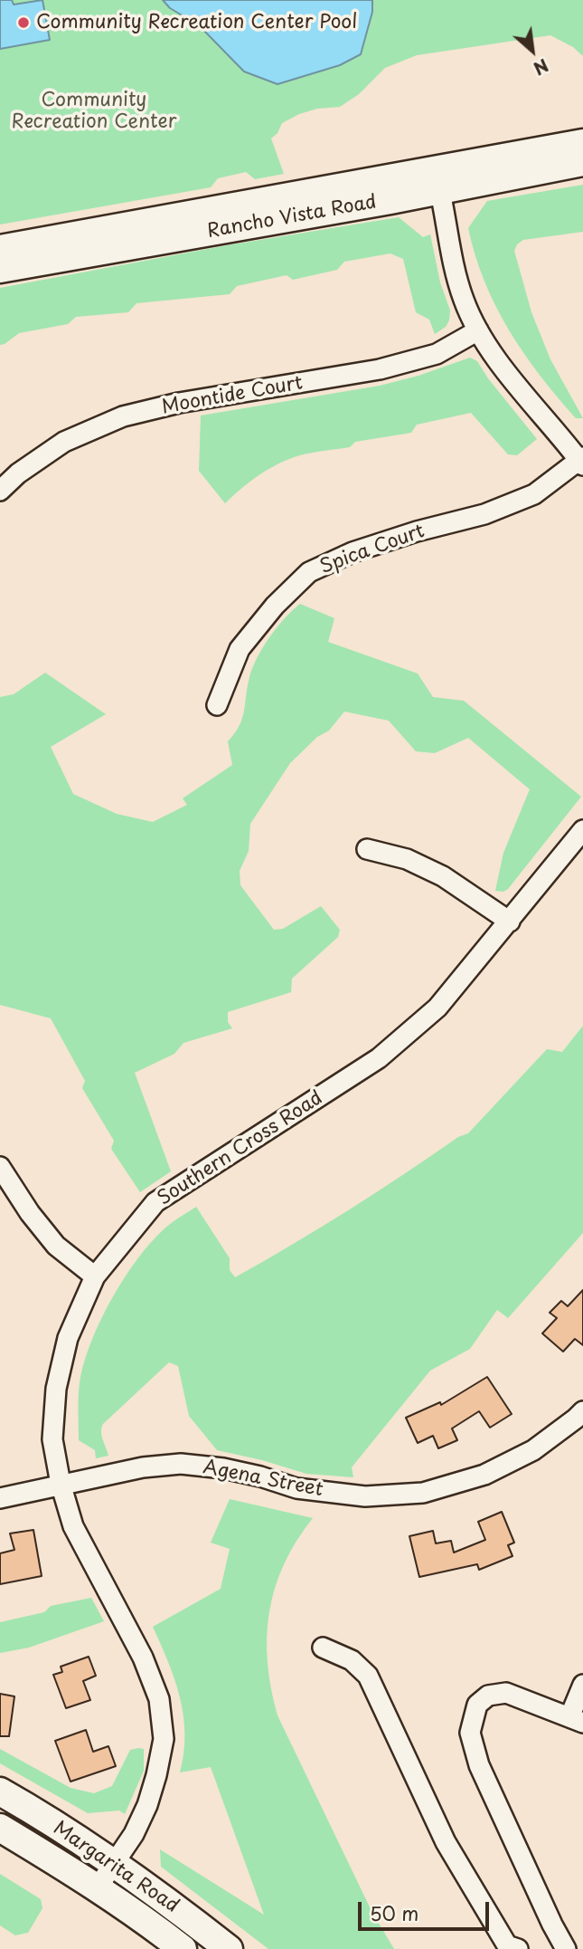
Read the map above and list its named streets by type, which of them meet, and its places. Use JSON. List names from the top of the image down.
{
  "streets": {
    "main road": ["Rancho Vista Road", "Margarita Road"],
    "street": [
      "Moontide Court",
      "Spica Court",
      "Southern Cross Road",
      "Agena Street"
    ]
  },
  "crossings": [
    ["Southern Cross Road", "Agena Street"],
    ["Southern Cross Road", "Margarita Road"]
  ],
  "parks": ["Community Recreation Center"],
  "places": ["Community Recreation Center Pool"],
  "scale_bar": "50 m",
  "north": "bottom right"
}
